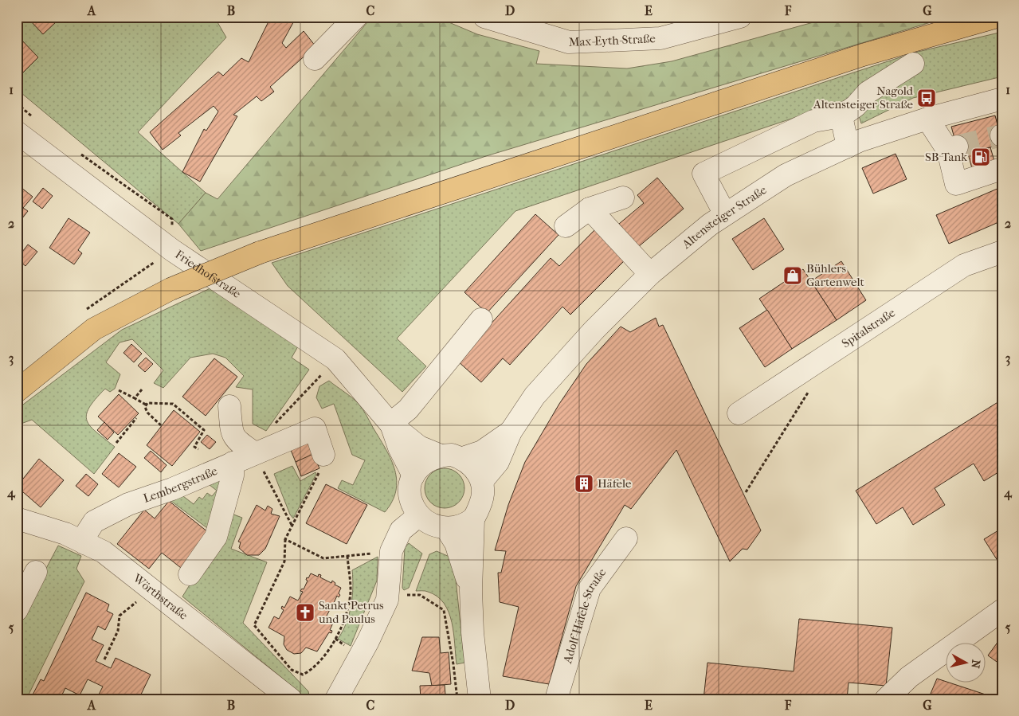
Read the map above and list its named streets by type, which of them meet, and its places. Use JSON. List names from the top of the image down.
{
  "streets": {
    "street": [
      "Max-Eyth-Straße",
      "Altensteiger Straße",
      "Friedhofstraße",
      "Spitalstraße",
      "Lembergstraße",
      "Wörthstraße",
      "Adolf-Häfele-Straße"
    ]
  },
  "crossings": [
    ["Altensteiger Straße", "Friedhofstraße"],
    ["Lembergstraße", "Wörthstraße"]
  ],
  "places": {
    "bus stop": ["Nagold Altensteiger Straße"],
    "fuel station": ["SB Tank"],
    "shop": ["Bühlers Gartenwelt"],
    "building": ["Häfele"],
    "church": ["Sankt Petrus und Paulus"]
  },
  "north": "right",
  "grid": {
    "columns": [
      "A",
      "B",
      "C",
      "D",
      "E",
      "F",
      "G"
    ],
    "rows": [
      "1",
      "2",
      "3",
      "4",
      "5"
    ]
  }
}
